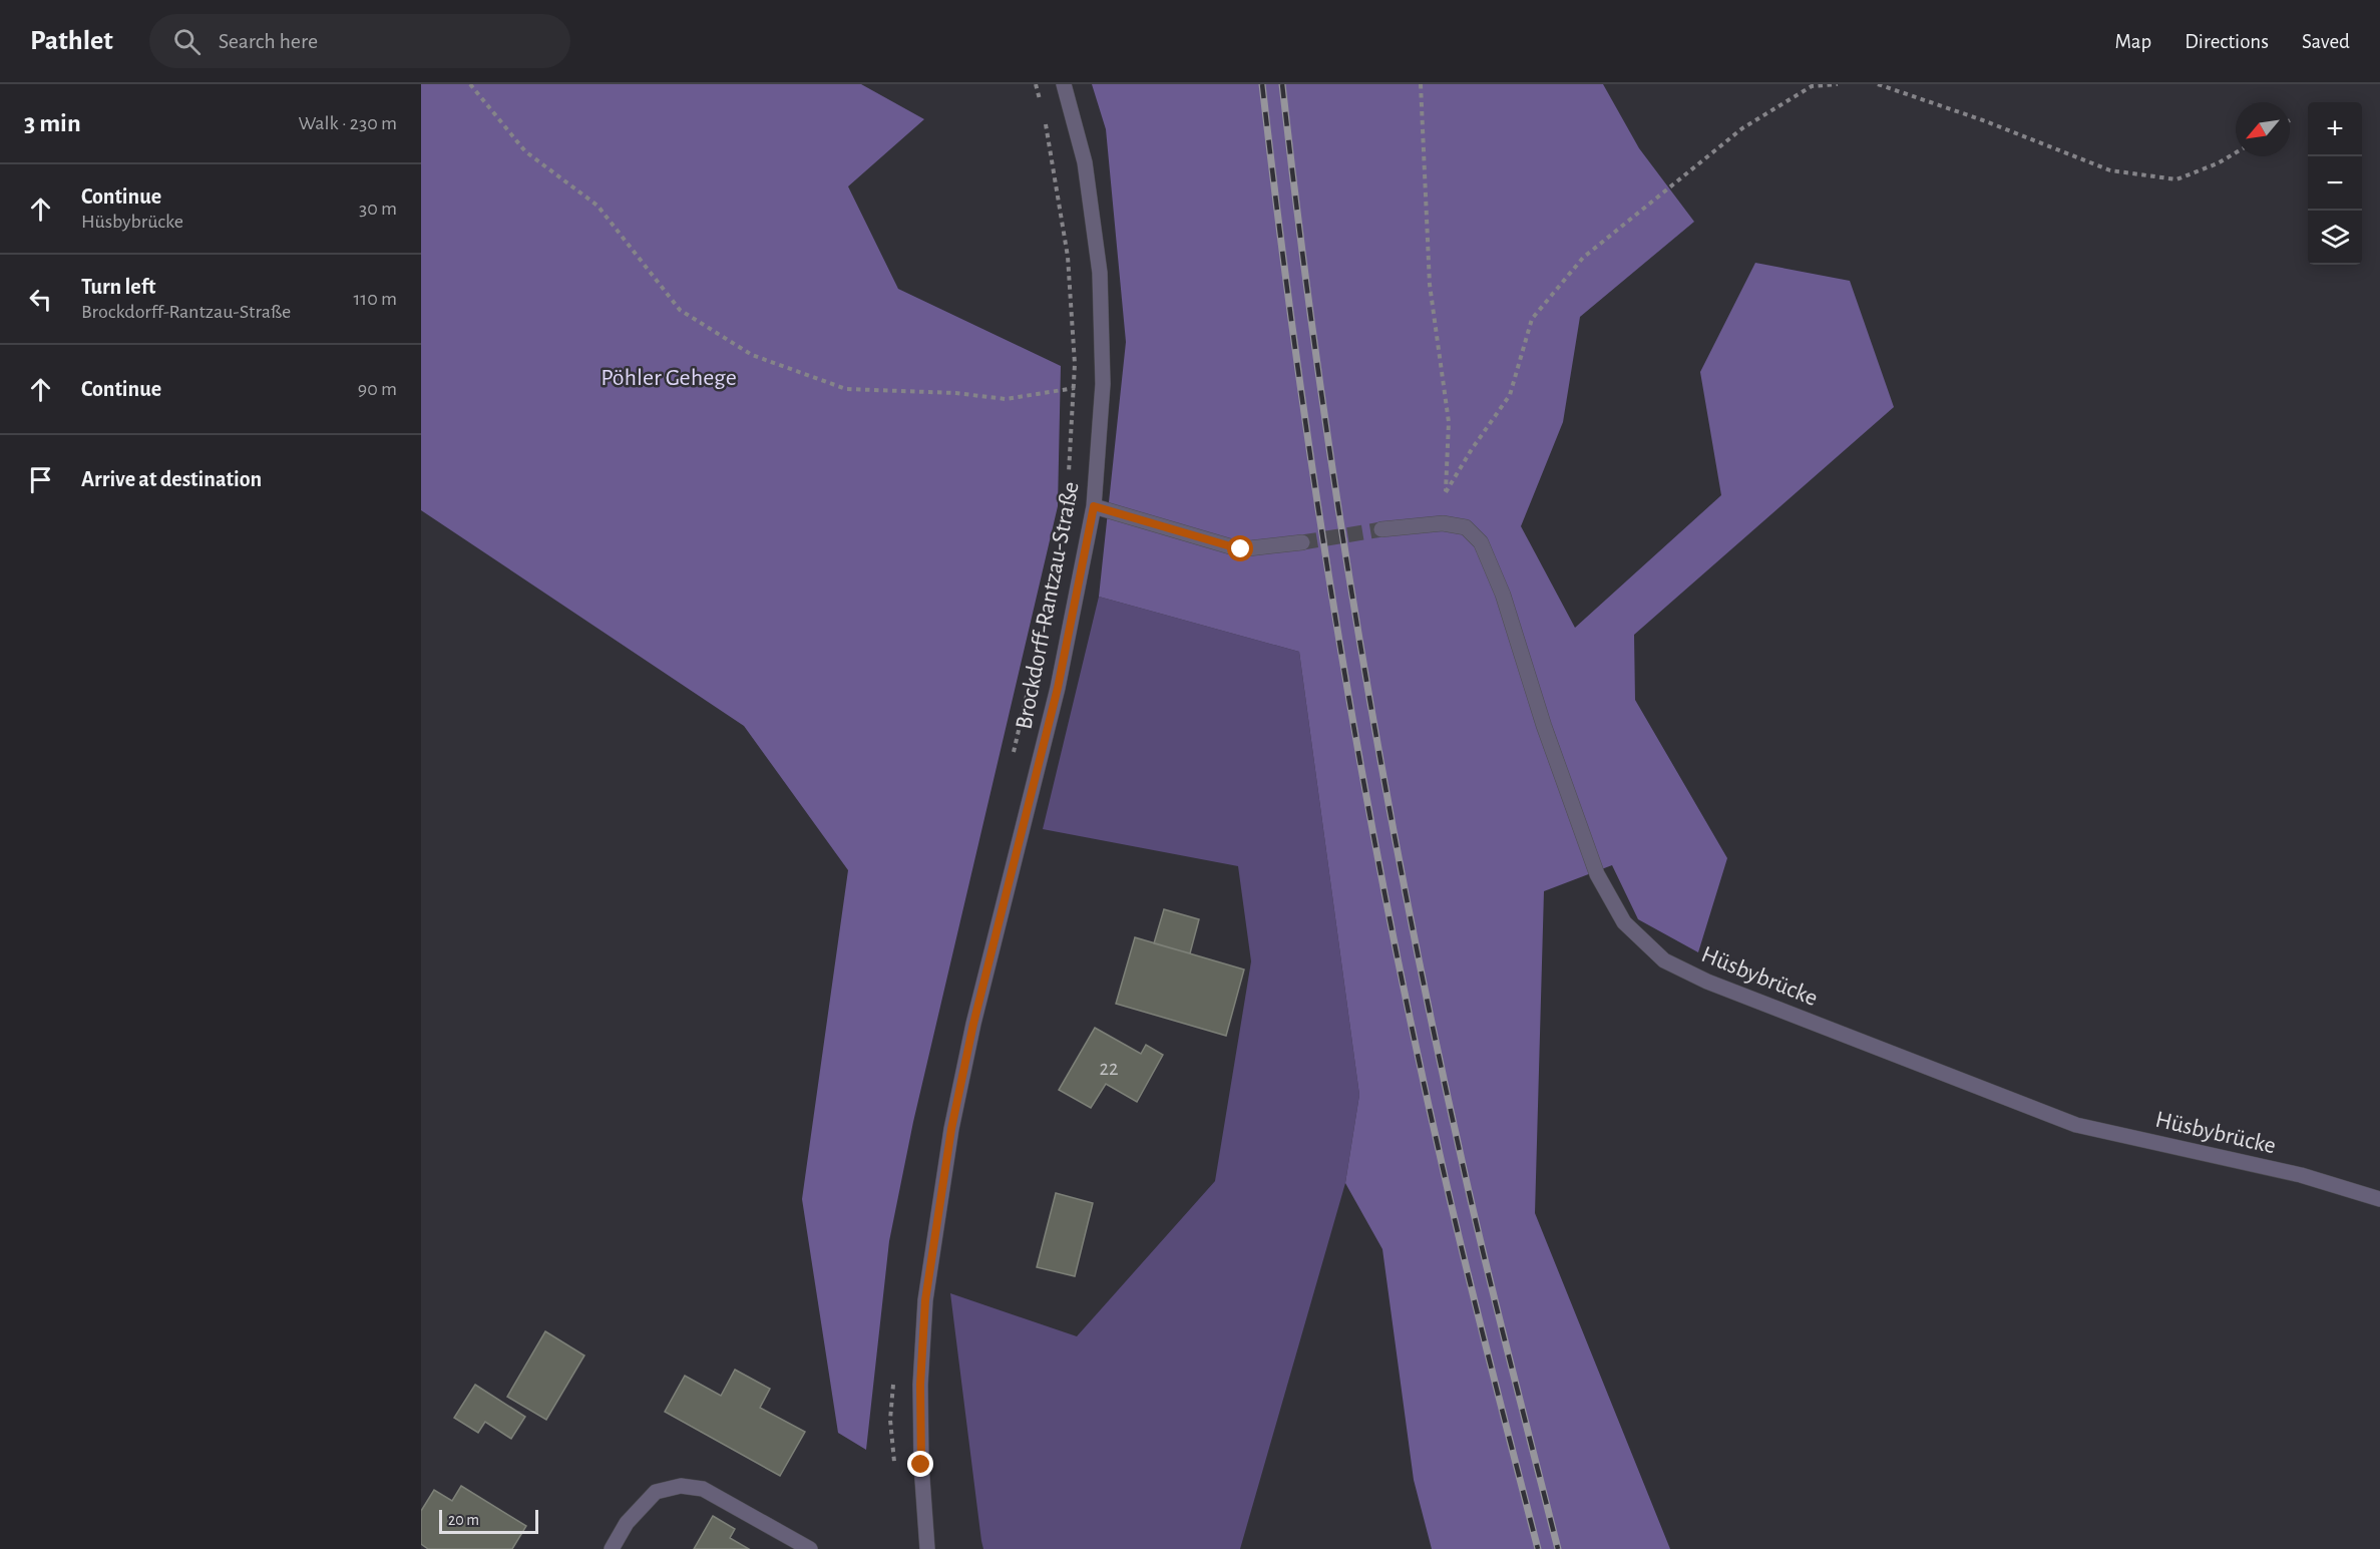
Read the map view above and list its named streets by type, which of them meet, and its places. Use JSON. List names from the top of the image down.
{
  "streets": {
    "street": ["Brockdorff-Rantzau-Straße", "Hüsbybrücke"]
  },
  "parks": ["Pöhler Gehege"],
  "house_numbers": ["22"],
  "scale_bar": "20 m",
  "north": "bottom left",
  "page": {
    "header": "Pathlet",
    "search": "Search here",
    "nav": ["Map", "Directions", "Saved"],
    "heading": ["3 min", "Walk · 230 m"],
    "map_buttons": ["+", "−"],
    "list": [
      ["Continue", "Hüsbybrücke", "30 m"],
      ["Turn left", "Brockdorff-Rantzau-Straße", "110 m"],
      ["Continue", "90 m"],
      "Arrive at destination"
    ],
    "scale": "20 m"
  }
}
